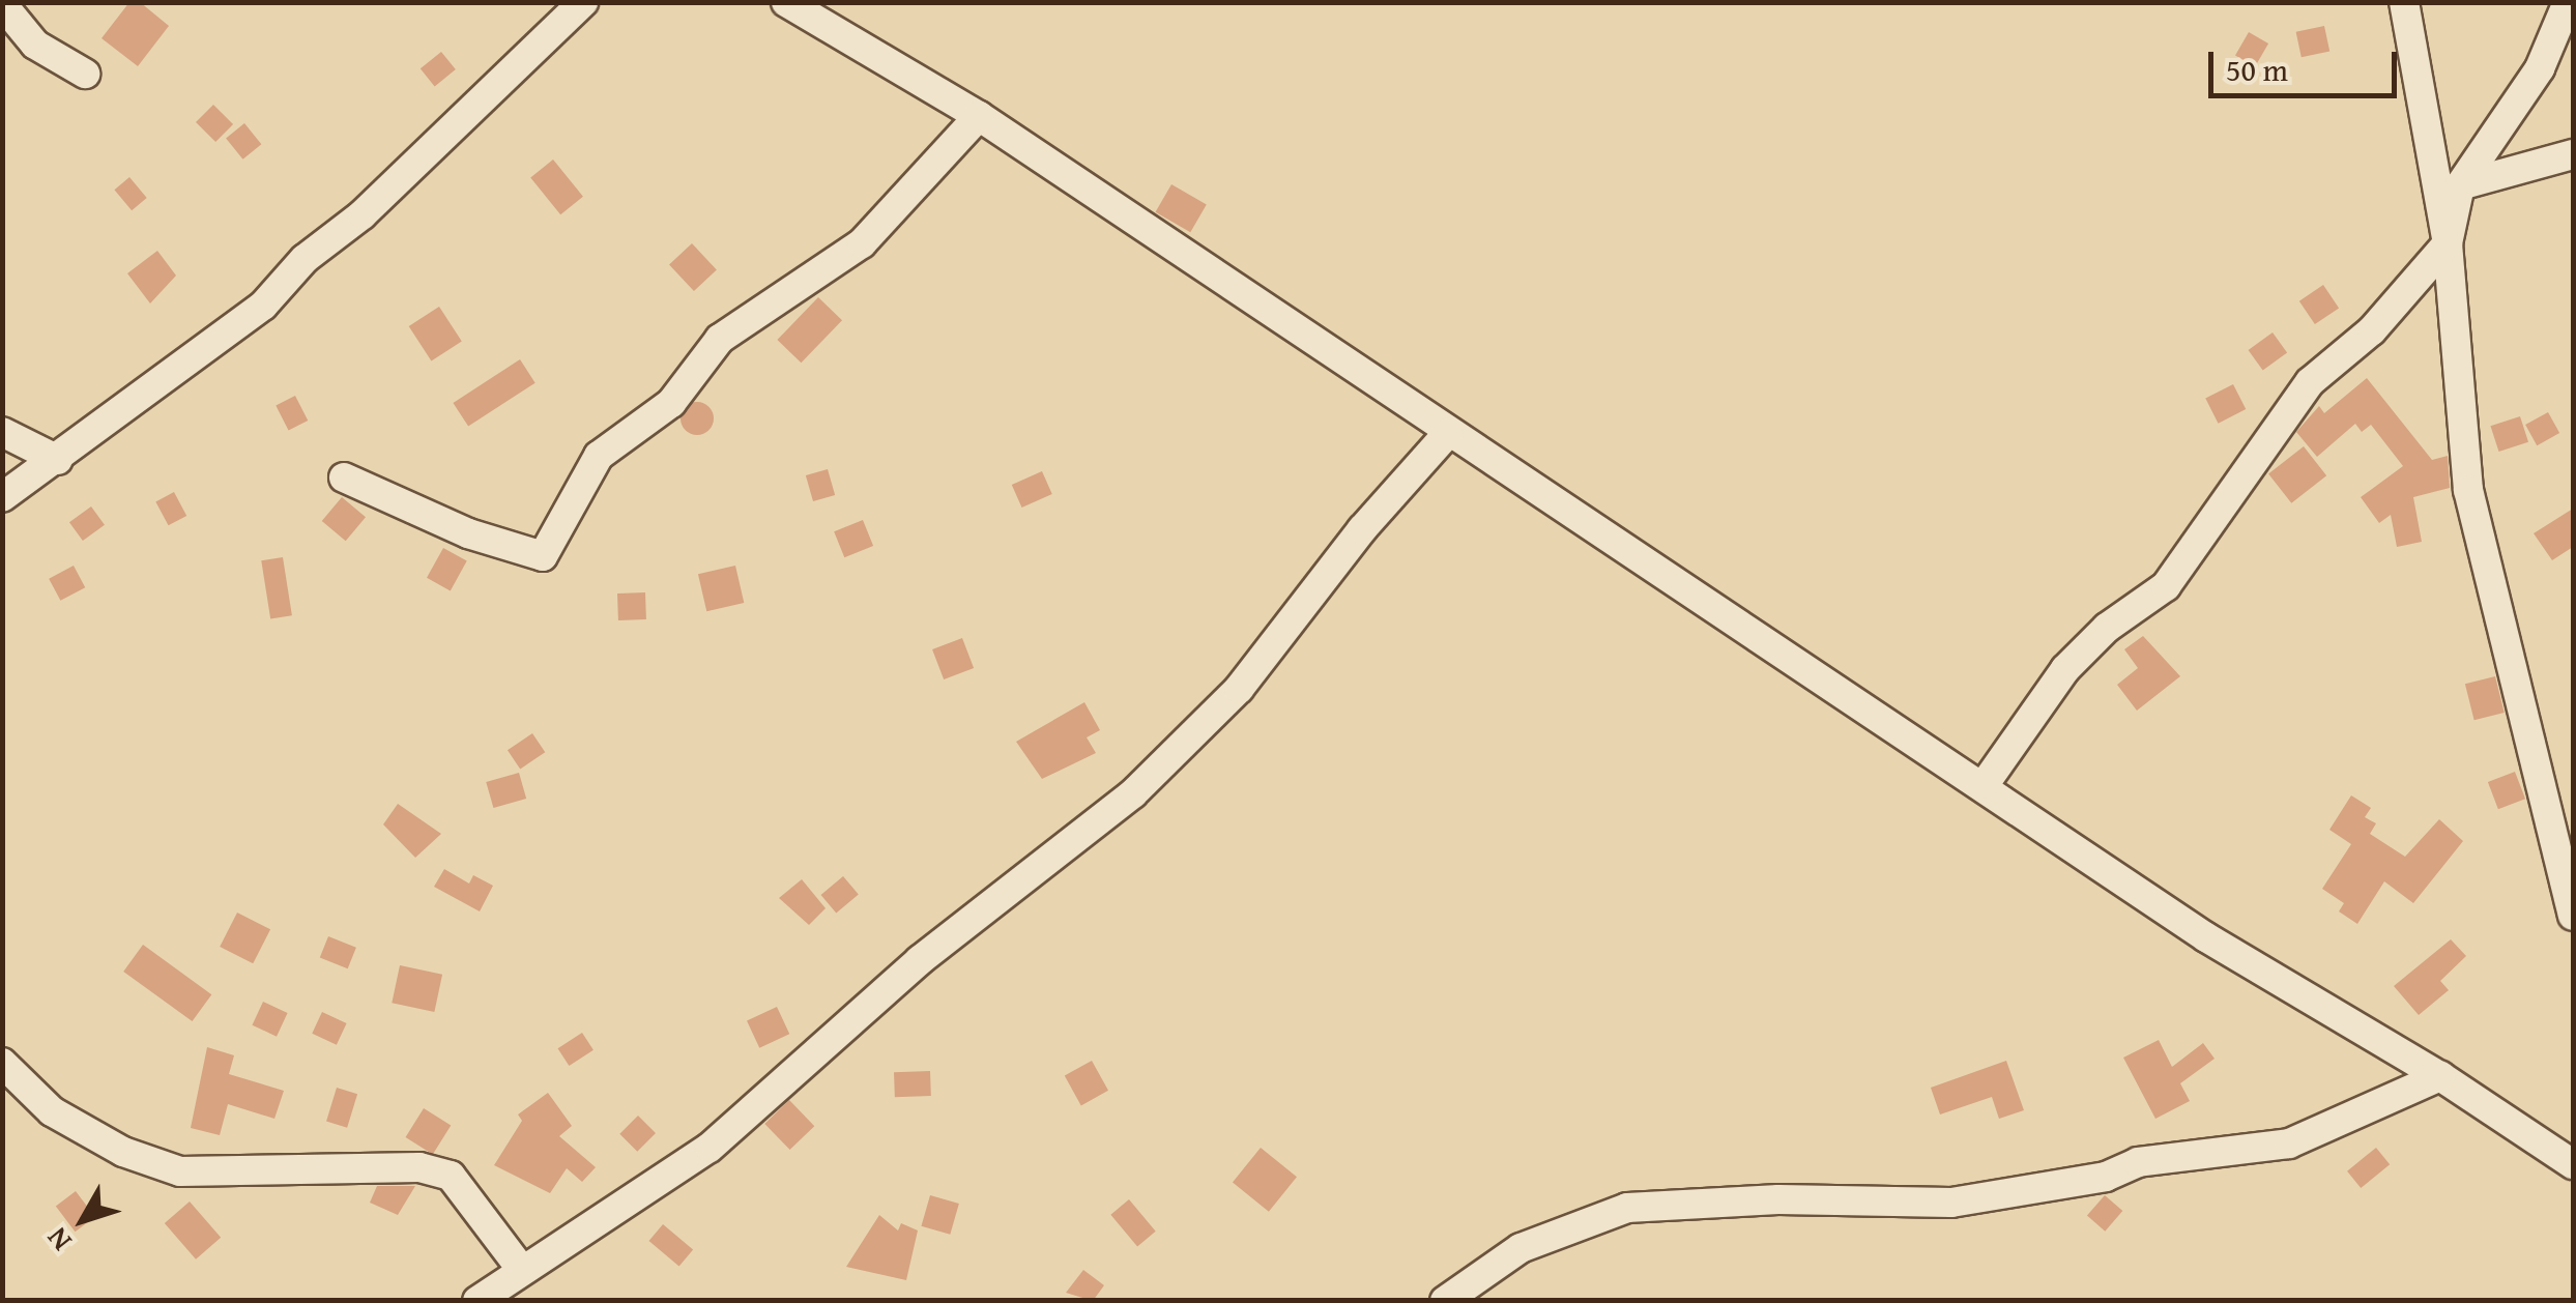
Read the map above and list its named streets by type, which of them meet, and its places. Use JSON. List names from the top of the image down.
{
  "scale_bar": "50 m",
  "north": "bottom left"
}
